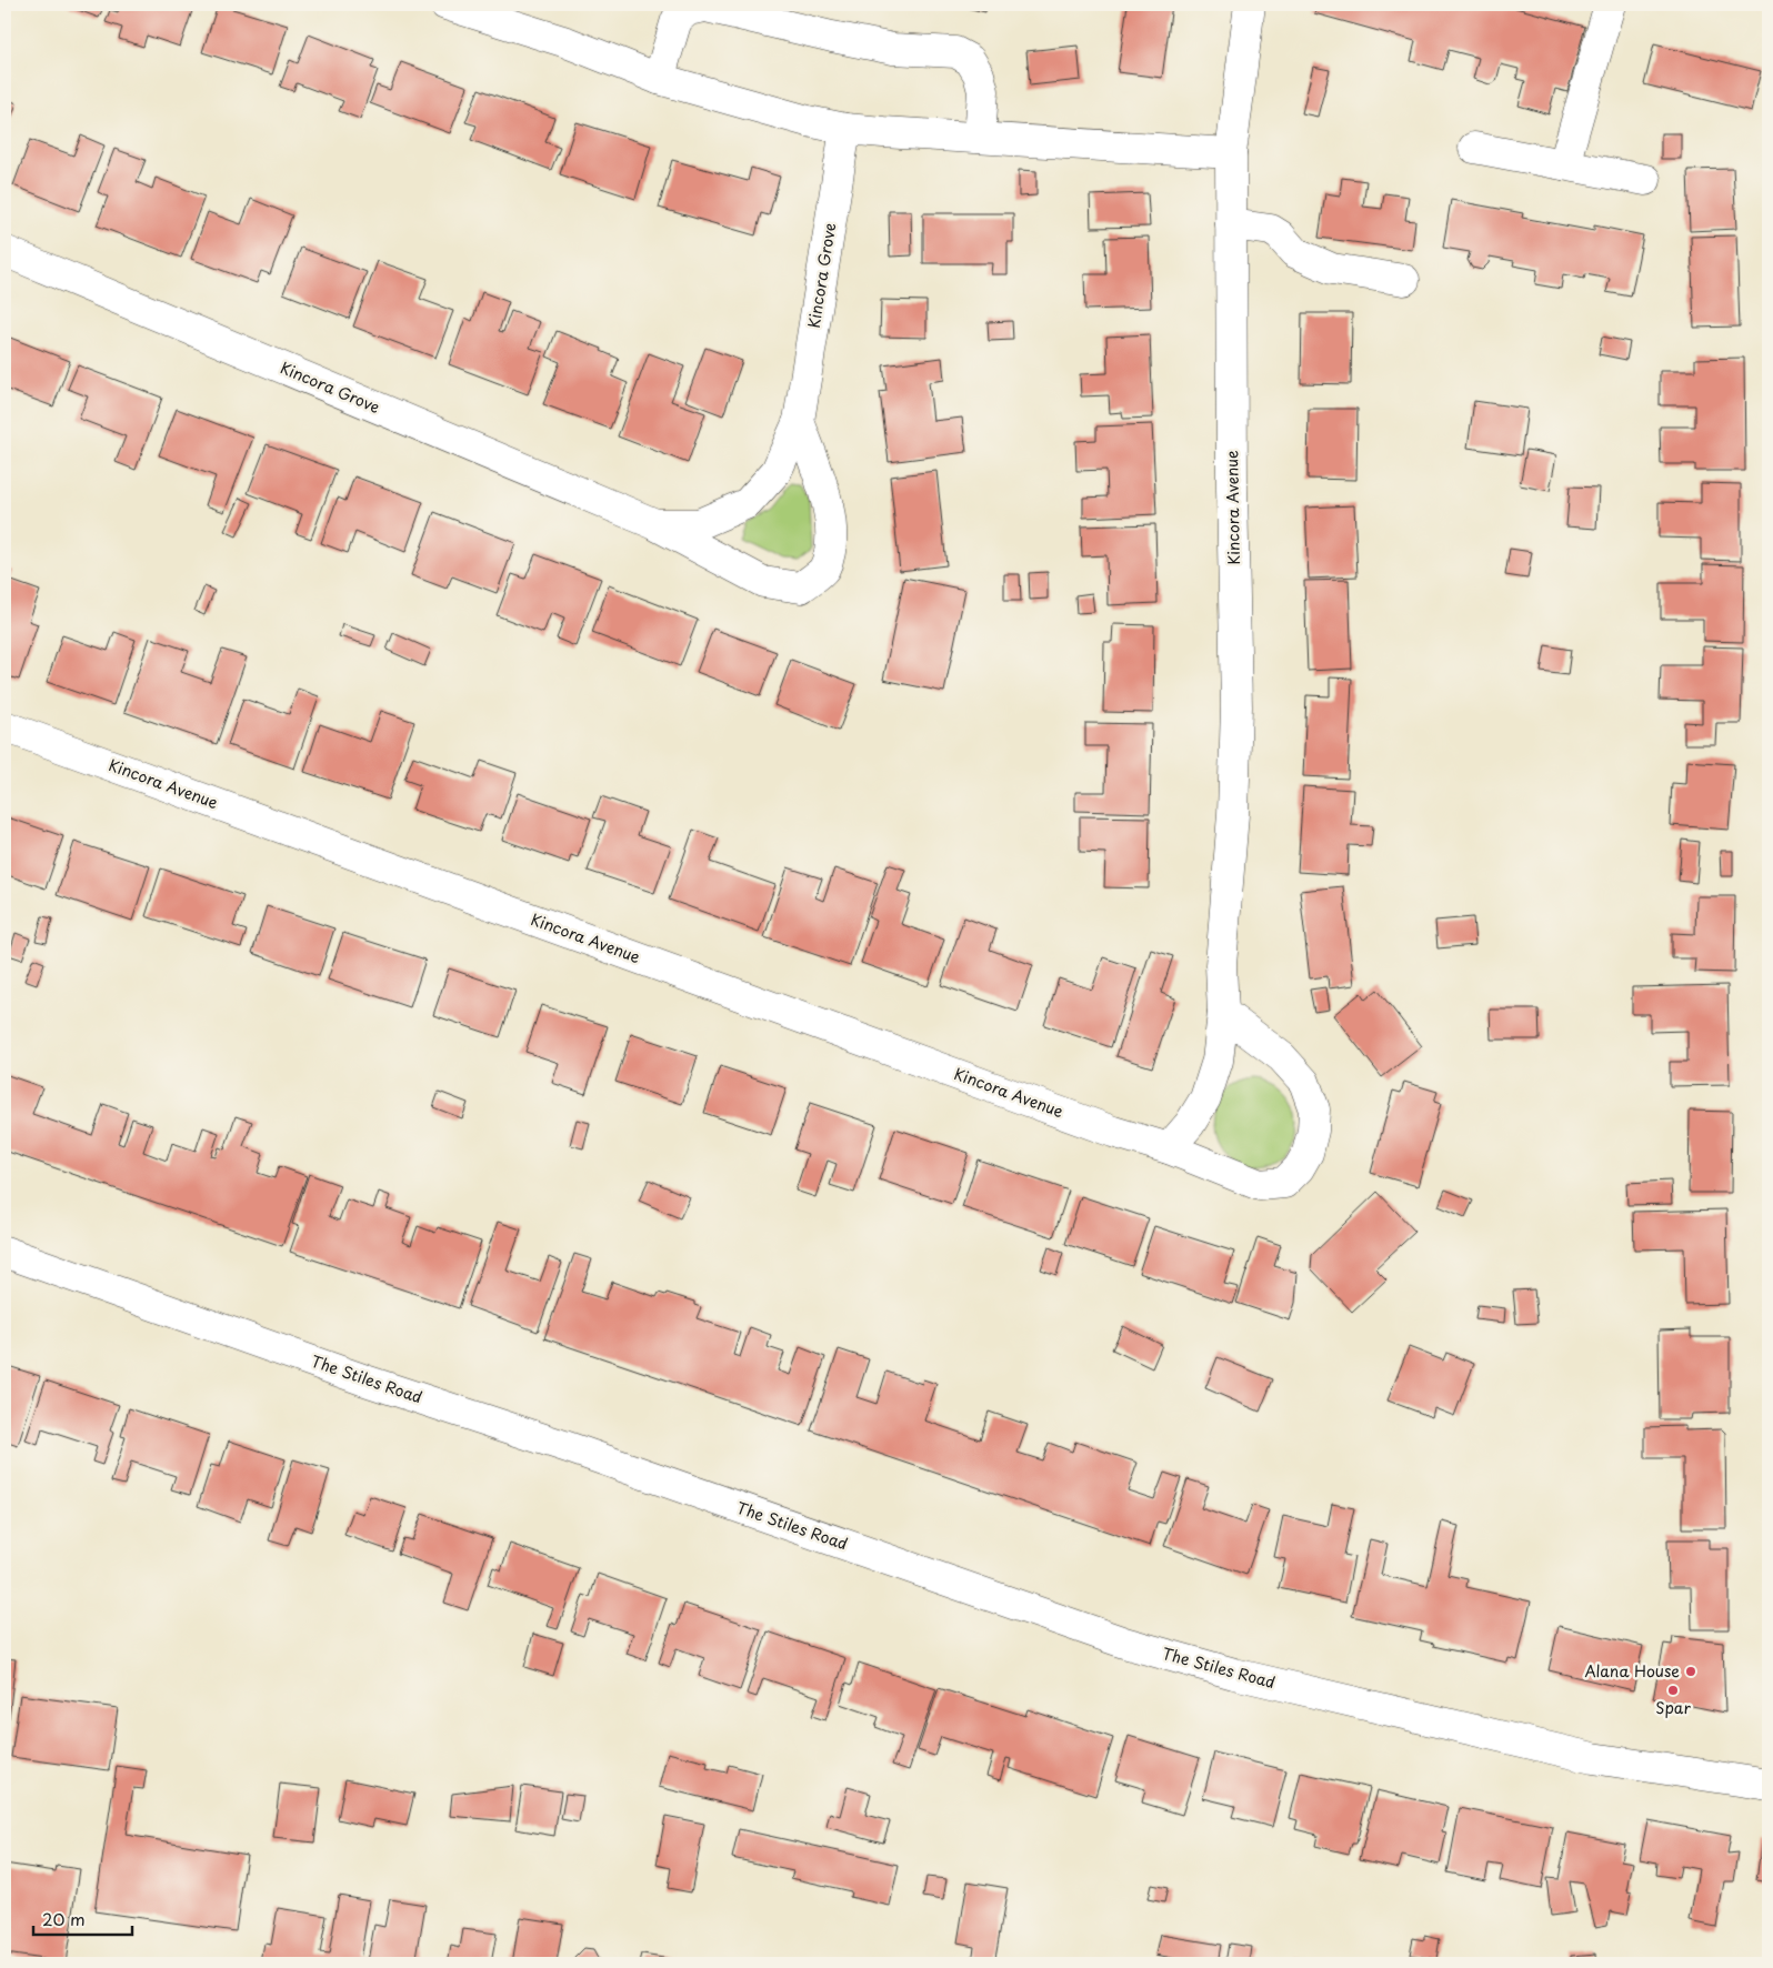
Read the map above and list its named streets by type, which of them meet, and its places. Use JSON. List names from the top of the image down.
{
  "streets": {
    "street": ["Kincora Grove", "Kincora Avenue", "The Stiles Road"]
  },
  "places": ["Alana House", "Spar"],
  "scale_bar": "20 m"
}
